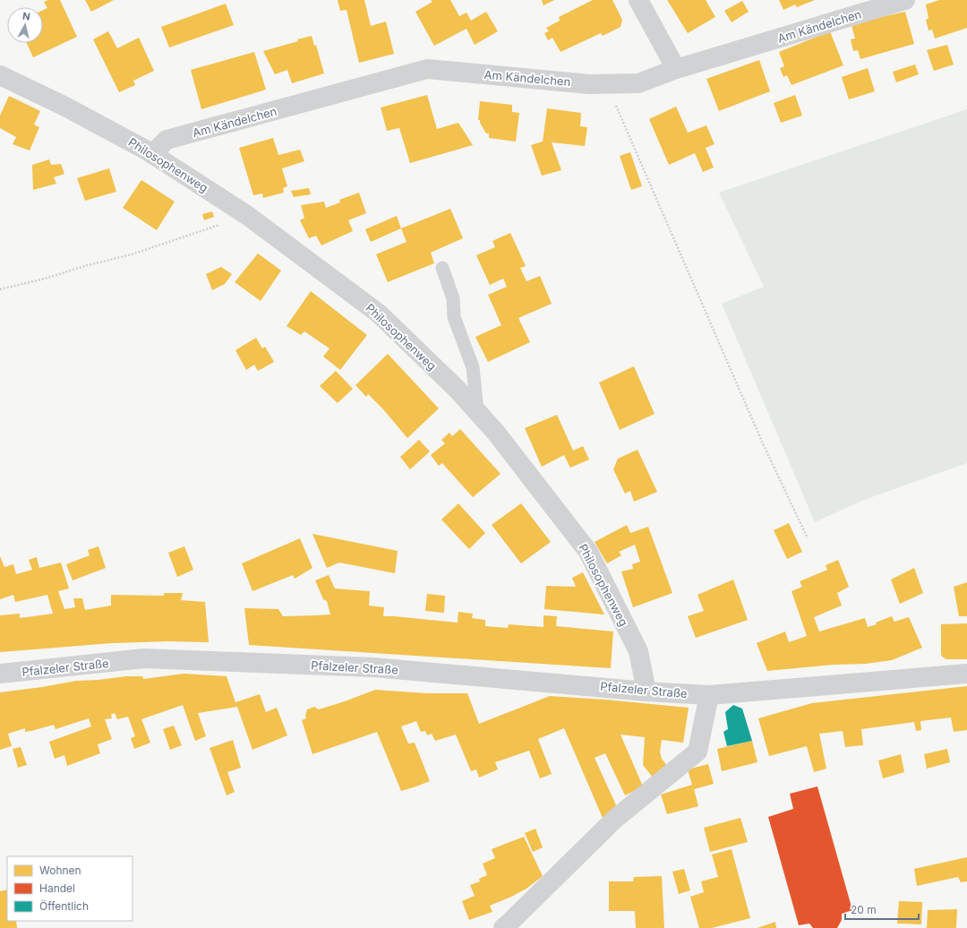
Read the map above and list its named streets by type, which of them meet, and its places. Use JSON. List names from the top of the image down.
{
  "streets": {
    "street": ["Am Kändelchen", "Philosophenweg", "Pfalzeler Straße"]
  },
  "crossings": [
    ["Am Kändelchen", "Philosophenweg"],
    ["Philosophenweg", "Pfalzeler Straße"]
  ],
  "legend": ["Wohnen", "Handel", "Öffentlich"],
  "scale_bar": "20 m",
  "north": "top"
}
